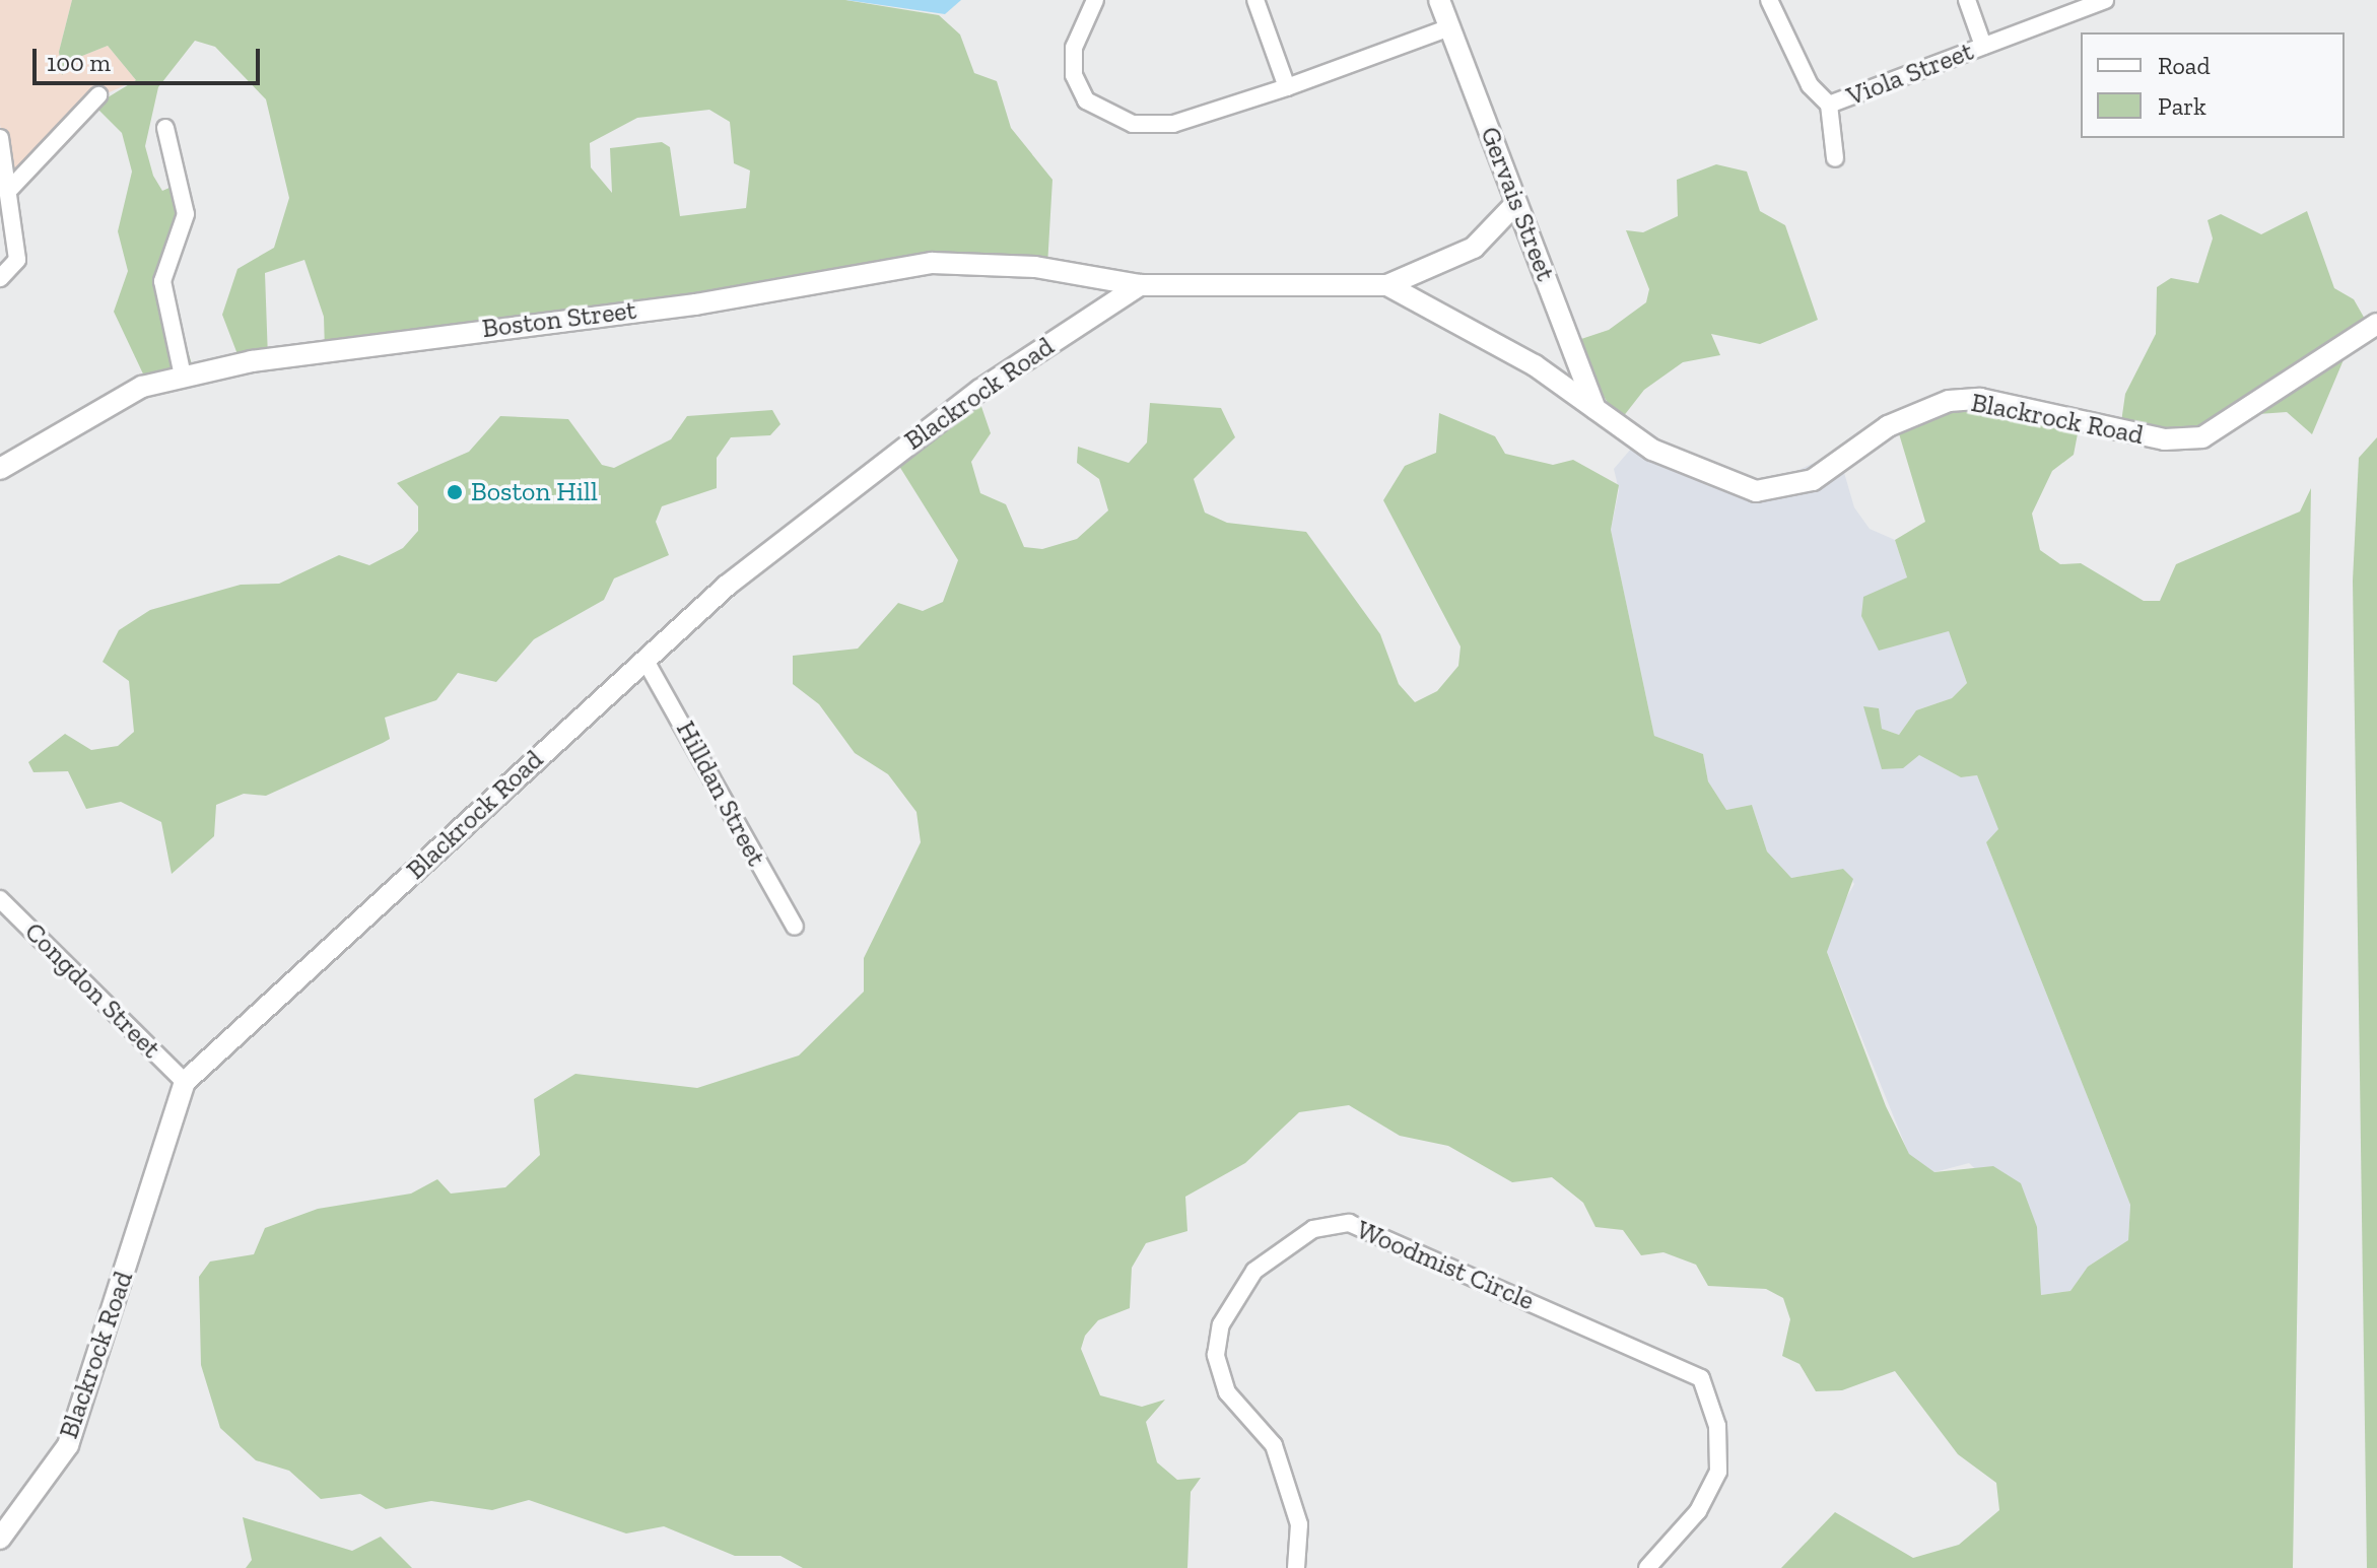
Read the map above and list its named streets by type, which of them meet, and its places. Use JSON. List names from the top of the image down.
{
  "streets": {
    "street": [
      "Viola Street",
      "Gervais Street",
      "Boston Street",
      "Blackrock Road",
      "Hilldan Street",
      "Congdon Street",
      "Woodmist Circle"
    ]
  },
  "crossings": [
    ["Gervais Street", "Blackrock Road"],
    ["Boston Street", "Blackrock Road"],
    ["Blackrock Road", "Hilldan Street"],
    ["Blackrock Road", "Congdon Street"]
  ],
  "places": ["Boston Hill"],
  "legend": ["Road", "Park"],
  "scale_bar": "100 m"
}
